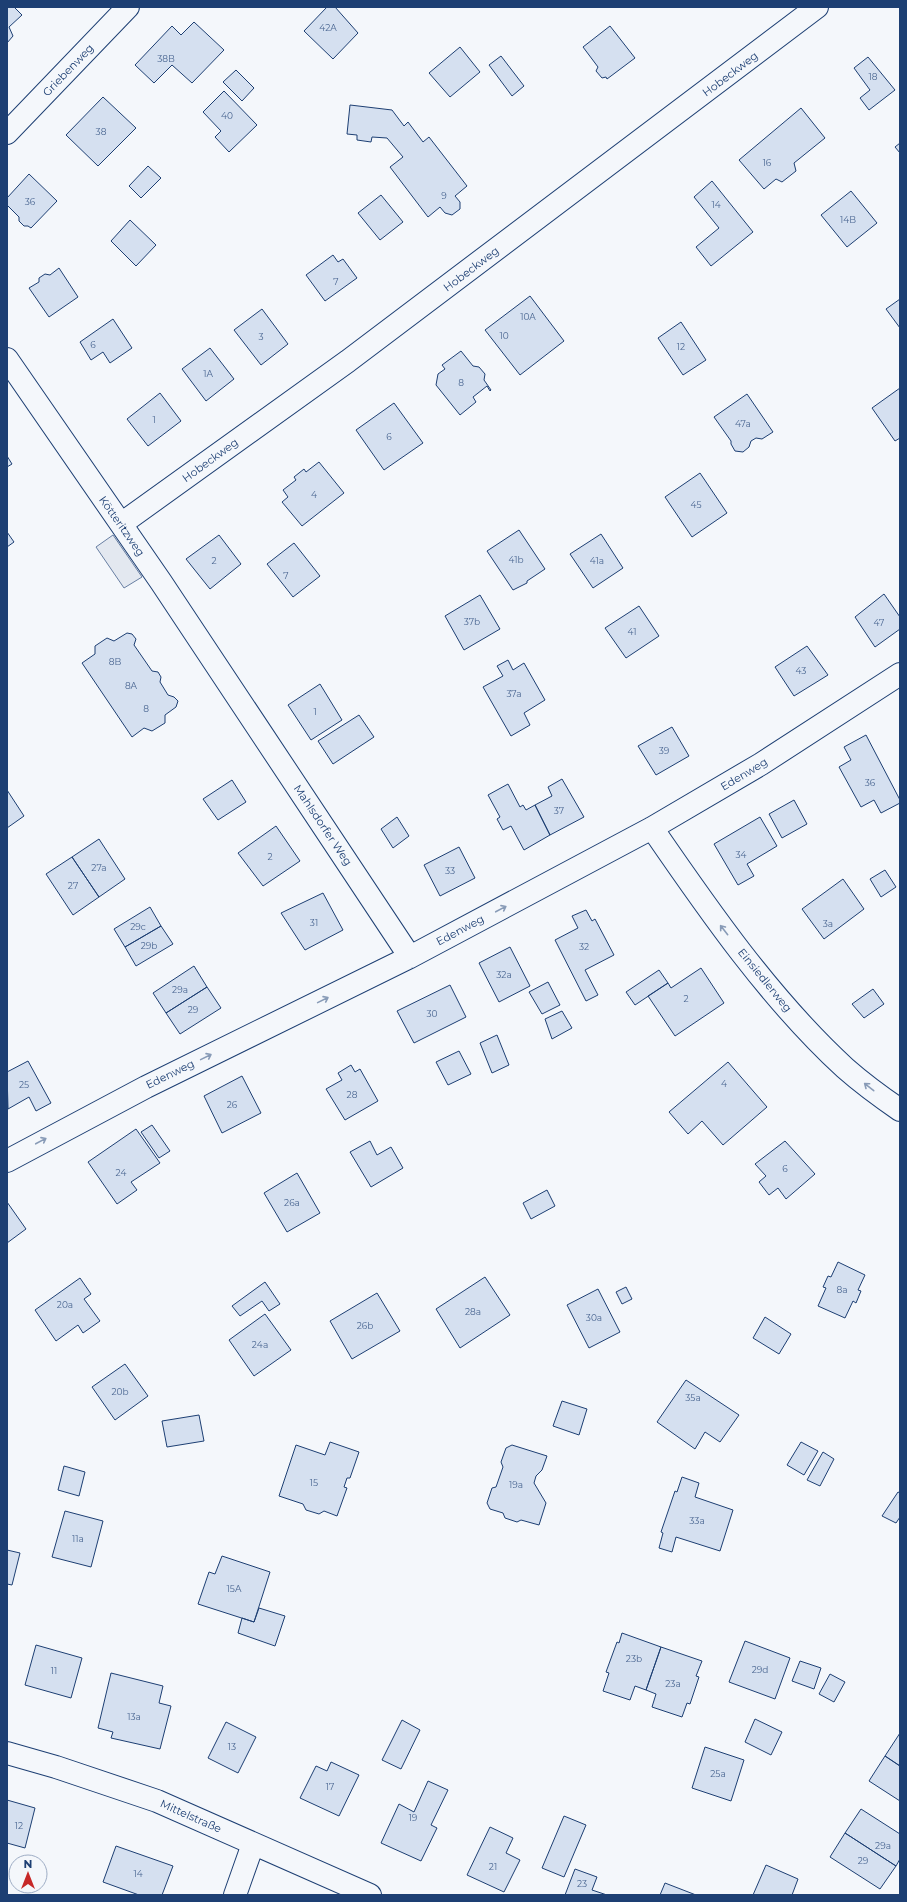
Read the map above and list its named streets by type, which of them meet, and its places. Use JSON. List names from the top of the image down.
{
  "streets": {
    "street": [
      "Griebenweg",
      "Hobeckweg",
      "Kötteritzweg",
      "Edenweg",
      "Mahlsdorfer Weg",
      "Einsiedlerweg",
      "Mittelstraße"
    ]
  },
  "crossings": [
    ["Hobeckweg", "Kötteritzweg"],
    ["Kötteritzweg", "Mahlsdorfer Weg"],
    ["Edenweg", "Mahlsdorfer Weg"],
    ["Edenweg", "Einsiedlerweg"]
  ],
  "one_way": ["Edenweg", "Einsiedlerweg"],
  "house_numbers": [
    "42A",
    "38B",
    "18",
    "40",
    "38",
    "16",
    "9",
    "36",
    "14",
    "14B",
    "7",
    "10A",
    "10",
    "3",
    "6",
    "12",
    "1A",
    "8",
    "1",
    "47a",
    "6",
    "4",
    "45",
    "41b",
    "2",
    "41a",
    "7",
    "37b",
    "47",
    "41",
    "8B",
    "43",
    "8A",
    "37a",
    "8",
    "1",
    "39",
    "36",
    "37",
    "34",
    "2",
    "27a",
    "33",
    "27",
    "31",
    "3a",
    "29c",
    "29b",
    "32",
    "32a",
    "29a",
    "2",
    "29",
    "30",
    "4",
    "25",
    "28",
    "26",
    "6",
    "24",
    "26a",
    "8a",
    "20a",
    "28a",
    "30a",
    "26b",
    "24a",
    "20b",
    "35a",
    "15",
    "19a",
    "33a",
    "11a",
    "15A",
    "23b",
    "29d",
    "11",
    "23a",
    "13a",
    "13",
    "25a",
    "17",
    "19",
    "12",
    "29a",
    "29",
    "21",
    "14",
    "23"
  ],
  "north": "top"
}
